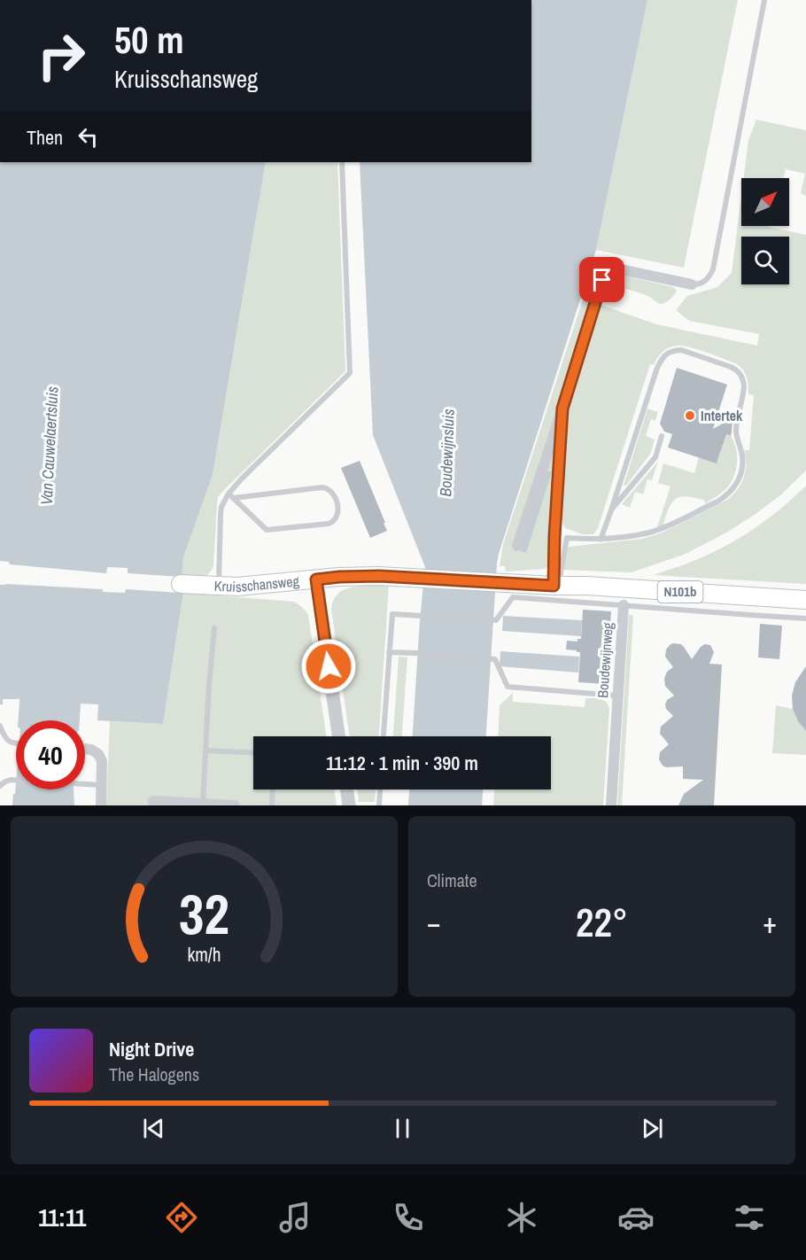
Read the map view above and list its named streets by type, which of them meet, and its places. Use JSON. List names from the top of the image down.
{
  "streets": {
    "main road": ["Kruisschansweg", "N101b"],
    "street": ["Boudewijnweg"]
  },
  "water": ["Van Cauwelaertsluis", "Boudewijnsluis"],
  "places": ["Intertek"],
  "north": "top right",
  "page": {
    "turn": ["50 m", "Kruisschansweg"],
    "then": "Then",
    "limit": "40",
    "trip": "11:12 · 1 min · 390 m",
    "tile": "Climate",
    "heat": ["−", "22°", "+"],
    "song": ["Night Drive", "The Halogens"],
    "tabs": "11:11",
    "gauge": ["32", "km/h"]
  }
}
